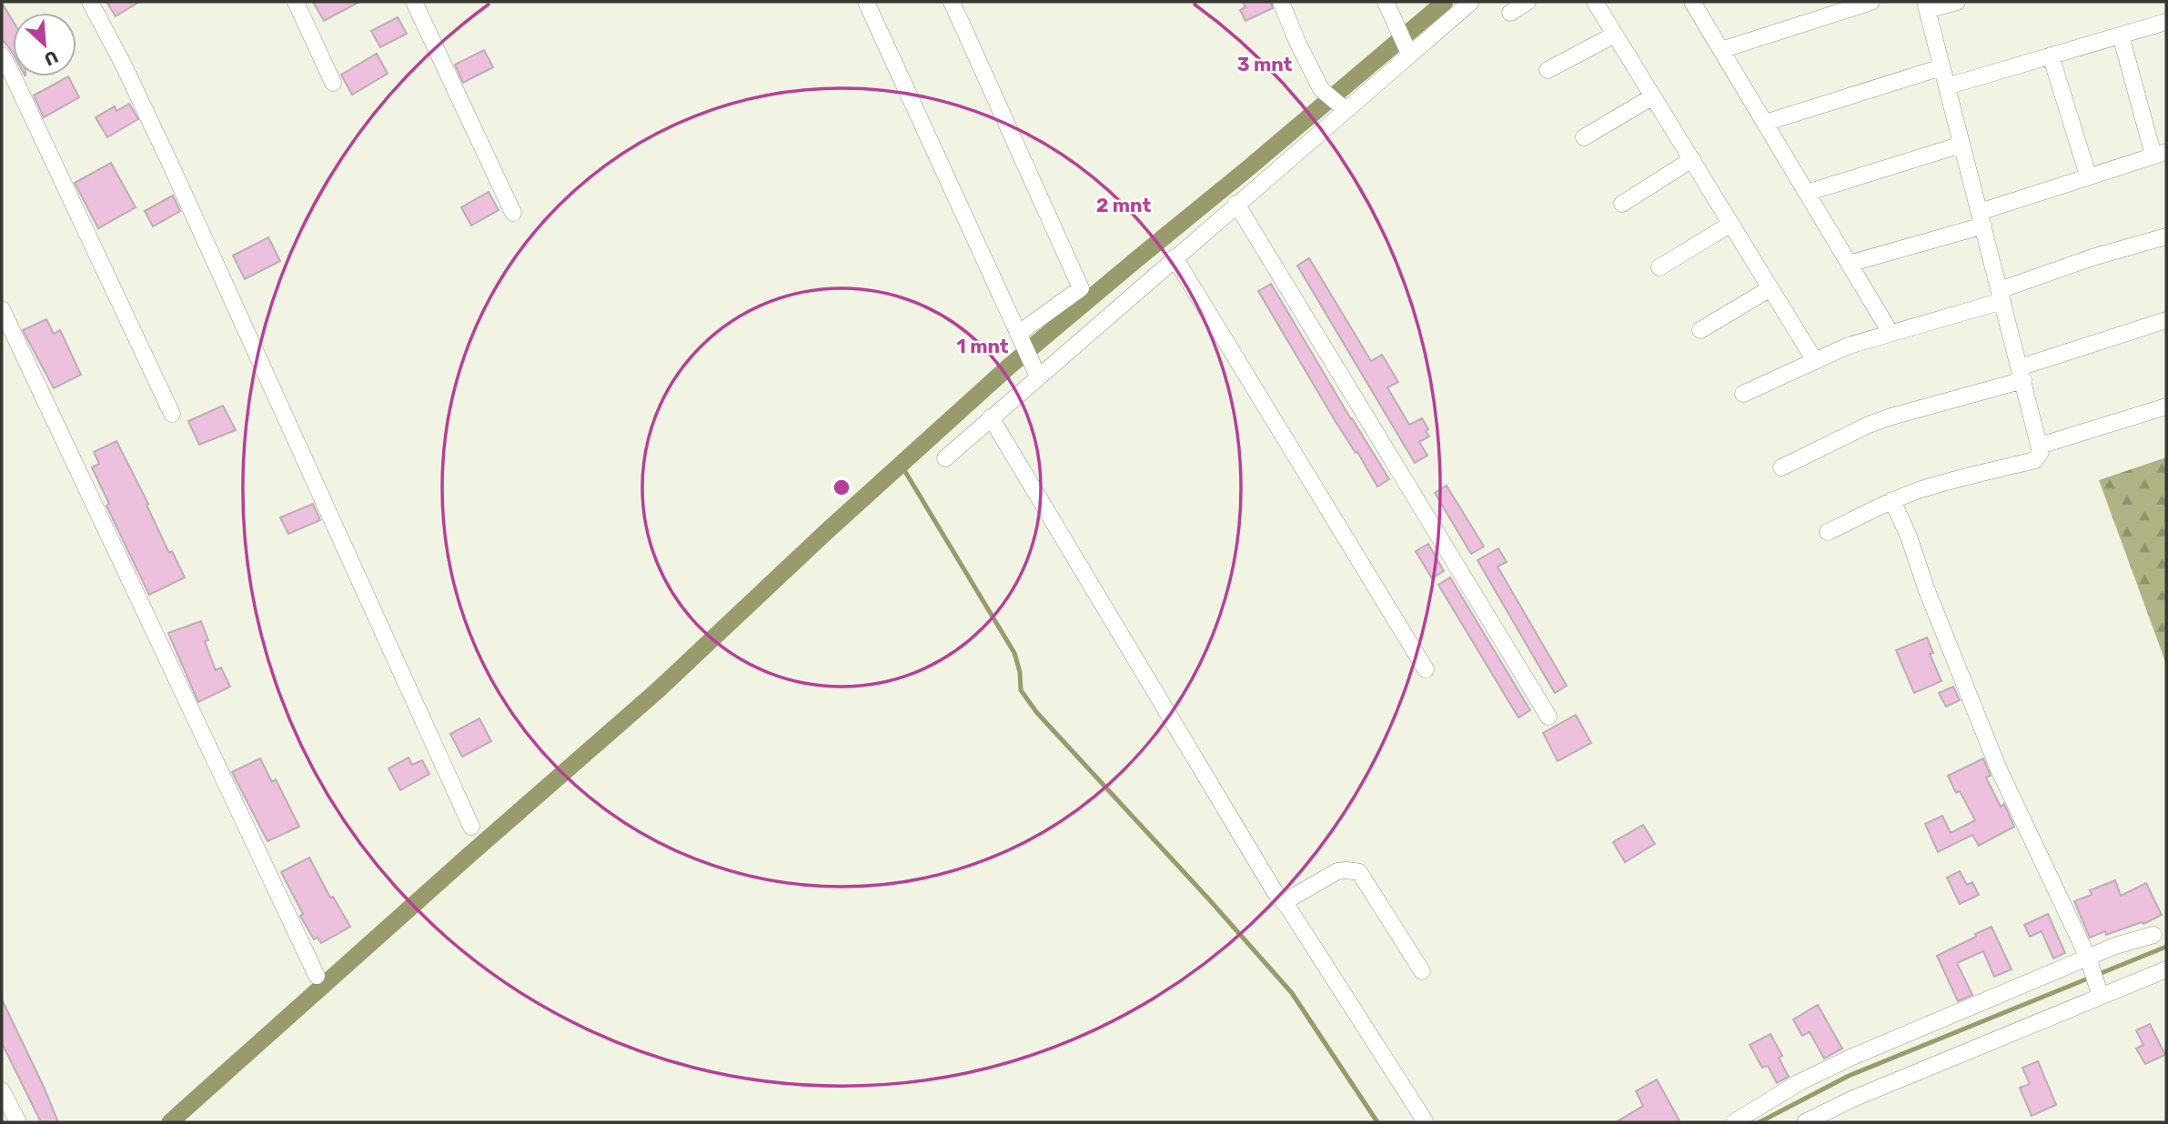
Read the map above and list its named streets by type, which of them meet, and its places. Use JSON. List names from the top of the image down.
{
  "north": "bottom right",
  "rings": ["3 mnt", "2 mnt", "1 mnt"]
}
